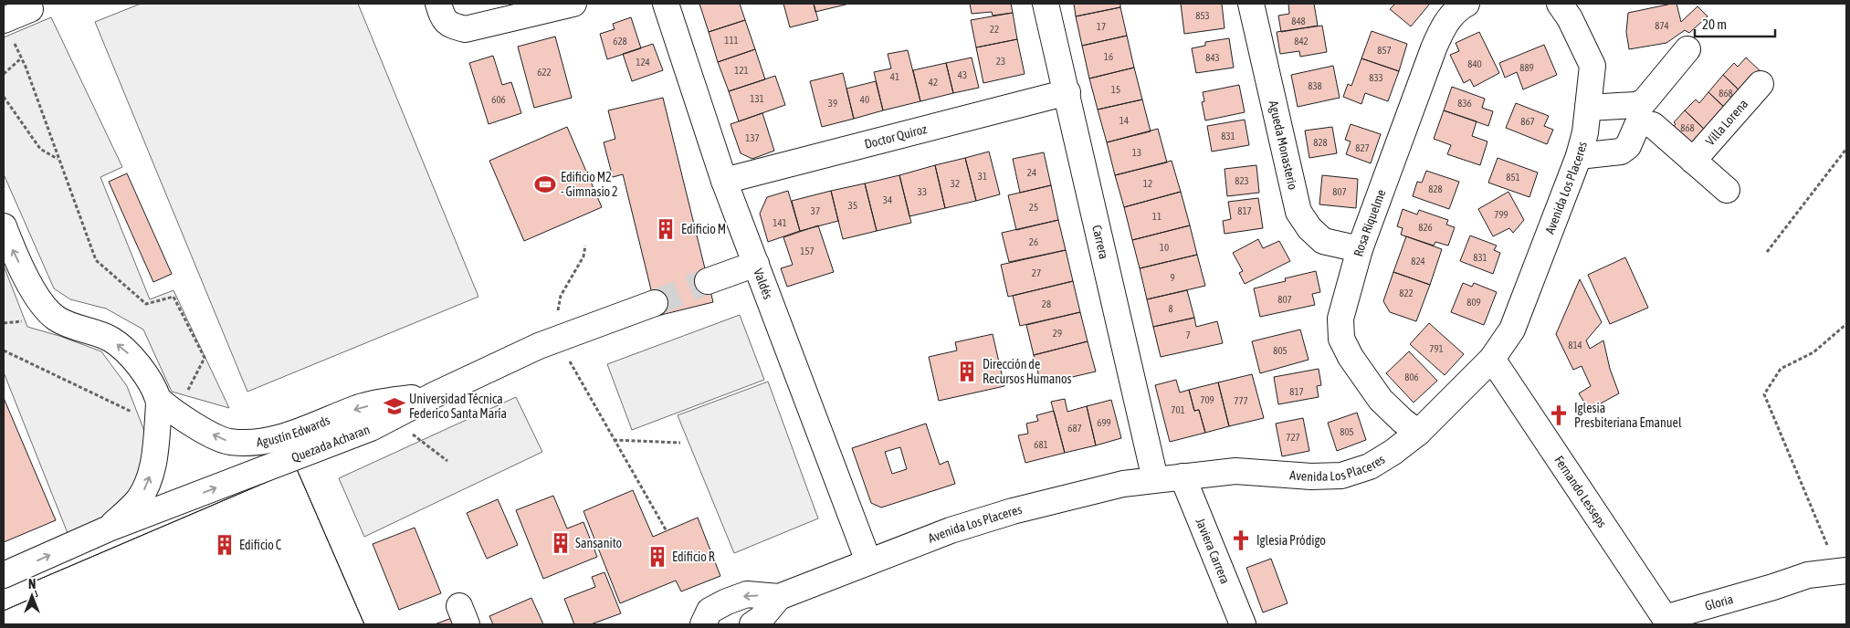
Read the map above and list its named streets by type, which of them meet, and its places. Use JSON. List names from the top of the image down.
{
  "streets": {
    "street": [
      "Villa Lorena",
      "Doctor Quiroz",
      "Agueda Monasterio",
      "Avenida Los Placeres",
      "Rosa Riquelme",
      "Carrera",
      "Valdés",
      "Agustín Edwards",
      "Quezada Acharan",
      "Fernando Lesseps",
      "Javiera Carrera",
      "Gloria"
    ]
  },
  "crossings": [
    ["Doctor Quiroz", "Carrera"],
    ["Doctor Quiroz", "Valdés"],
    ["Agueda Monasterio", "Rosa Riquelme"],
    ["Avenida Los Placeres", "Rosa Riquelme"],
    ["Avenida Los Placeres", "Carrera"],
    ["Avenida Los Placeres", "Valdés"],
    ["Avenida Los Placeres", "Fernando Lesseps"],
    ["Avenida Los Placeres", "Javiera Carrera"],
    ["Agustín Edwards", "Quezada Acharan"],
    ["Fernando Lesseps", "Gloria"]
  ],
  "one_way": ["Agustín Edwards", "Quezada Acharan"],
  "places": {
    "sports": ["Edificio M2 - Gimnasio 2"],
    "building": [
      "Edificio M",
      "Dirección de Recursos Humanos",
      "Sansanito",
      "Edificio C",
      "Edificio R"
    ],
    "school or university": ["Universidad Técnica Federico Santa María"],
    "church": ["Iglesia Presbiteriana Emanuel", "Iglesia Pródigo"]
  },
  "house_numbers": [
    "853",
    "848",
    "874",
    "17",
    "22",
    "111",
    "628",
    "842",
    "857",
    "16",
    "843",
    "23",
    "124",
    "840",
    "889",
    "121",
    "622",
    "43",
    "41",
    "833",
    "42",
    "838",
    "15",
    "868",
    "131",
    "606",
    "40",
    "39",
    "836",
    "14",
    "867",
    "868",
    "831",
    "137",
    "828",
    "827",
    "13",
    "24",
    "31",
    "851",
    "823",
    "32",
    "12",
    "828",
    "33",
    "807",
    "34",
    "35",
    "25",
    "37",
    "817",
    "799",
    "11",
    "141",
    "826",
    "26",
    "10",
    "157",
    "831",
    "824",
    "27",
    "9",
    "822",
    "807",
    "809",
    "28",
    "8",
    "29",
    "7",
    "814",
    "791",
    "805",
    "806",
    "817",
    "709",
    "777",
    "701",
    "699",
    "687",
    "805",
    "727",
    "681"
  ],
  "scale_bar": "20 m",
  "north": "top"
}
